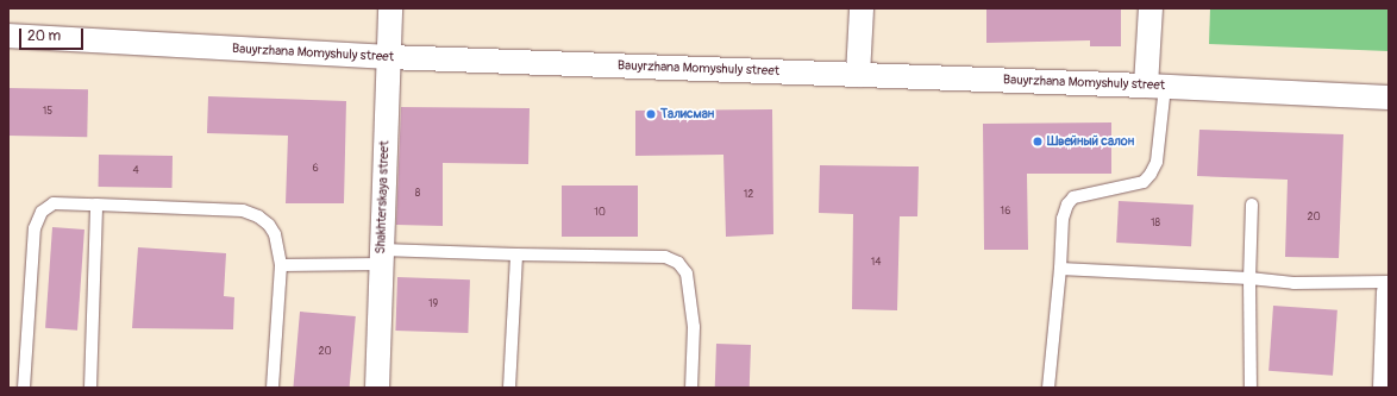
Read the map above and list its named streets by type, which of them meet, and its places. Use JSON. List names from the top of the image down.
{
  "streets": {
    "street": ["Bauyrzhana Momyshuly street", "Shakhterskaya street"]
  },
  "crossings": [
    ["Bauyrzhana Momyshuly street", "Shakhterskaya street"]
  ],
  "places": ["Талисман", "Швейный салон"],
  "house_numbers": [
    "15",
    "6",
    "4",
    "8",
    "12",
    "16",
    "10",
    "20",
    "18",
    "14",
    "19",
    "20"
  ],
  "scale_bar": "20 m"
}
